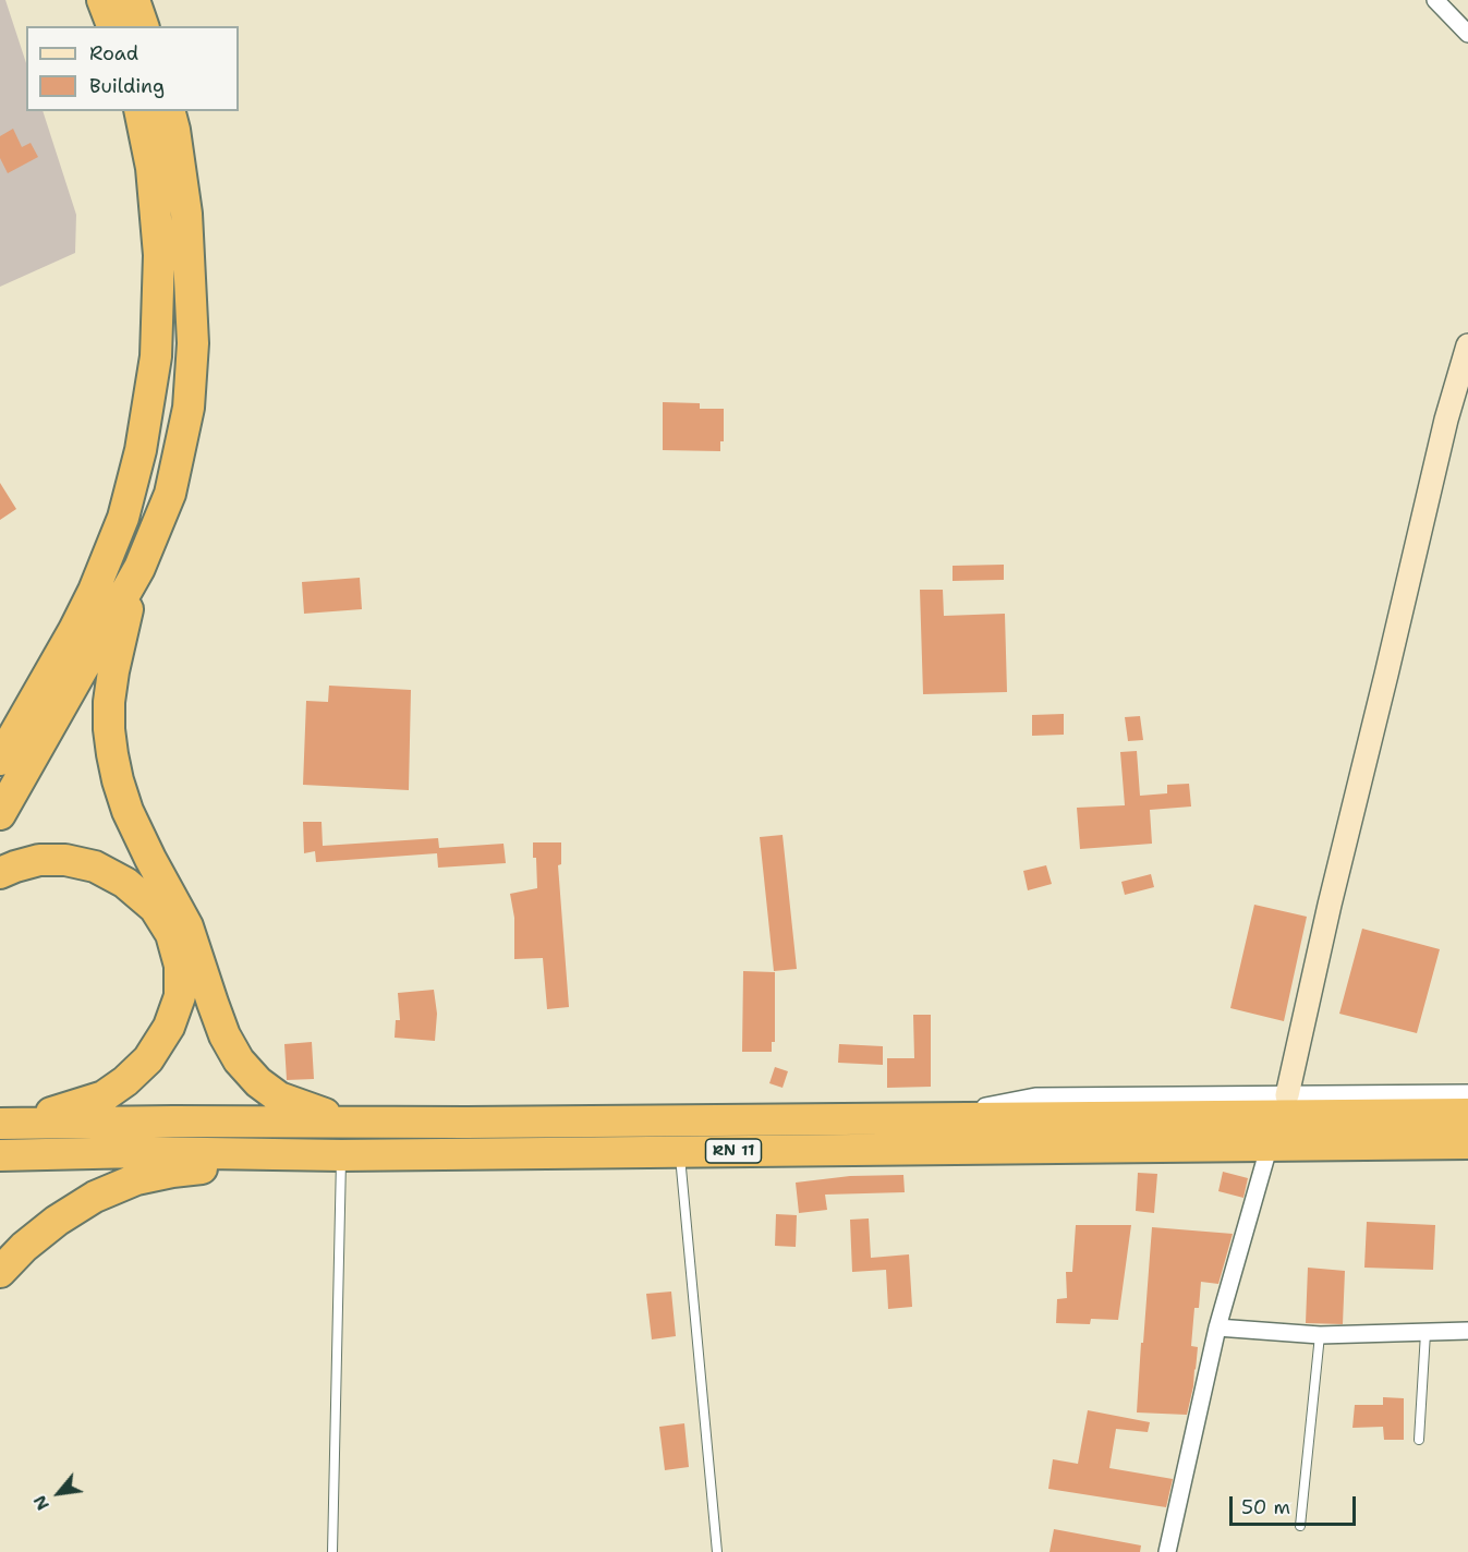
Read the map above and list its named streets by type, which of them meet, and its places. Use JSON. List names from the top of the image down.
{
  "streets": {
    "highway": ["RN 11"]
  },
  "legend": ["Road", "Building"],
  "scale_bar": "50 m",
  "north": "bottom left"
}
